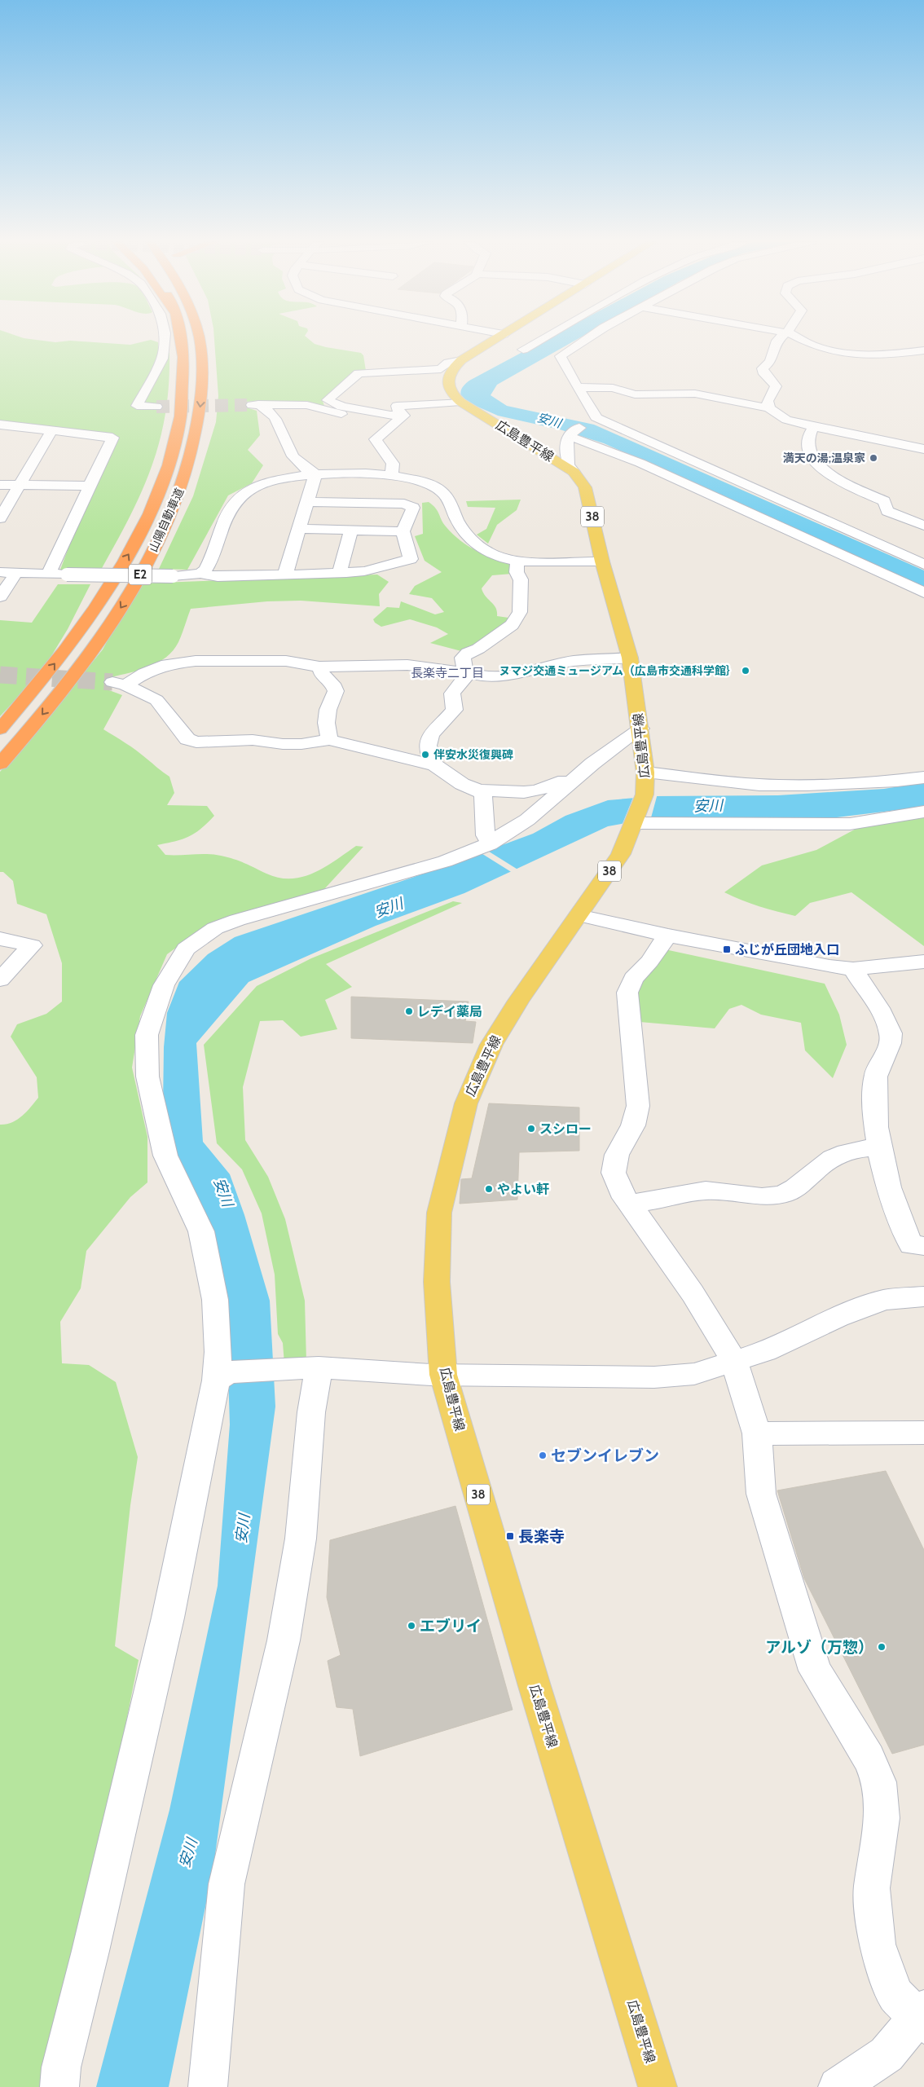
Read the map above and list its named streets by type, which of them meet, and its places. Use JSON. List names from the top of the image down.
{
  "streets": {
    "highway": ["山陽自動車道", "E2"],
    "main road": ["広島豊平線", "38"]
  },
  "districts": ["長楽寺二丁目"],
  "water": ["安川"],
  "places": {
    "other": [
      "満天の湯;温泉家",
      "ヌマジ交通ミュージアム（広島市交通科学館｝",
      "伴安水災復興碑",
      "レデイ薬局",
      "スシロー",
      "やよい軒",
      "セブンイレブン",
      "エブリイ",
      "アルゾ（万惣）"
    ],
    "transit": ["ふじが丘団地入口", "長楽寺"]
  }
}
